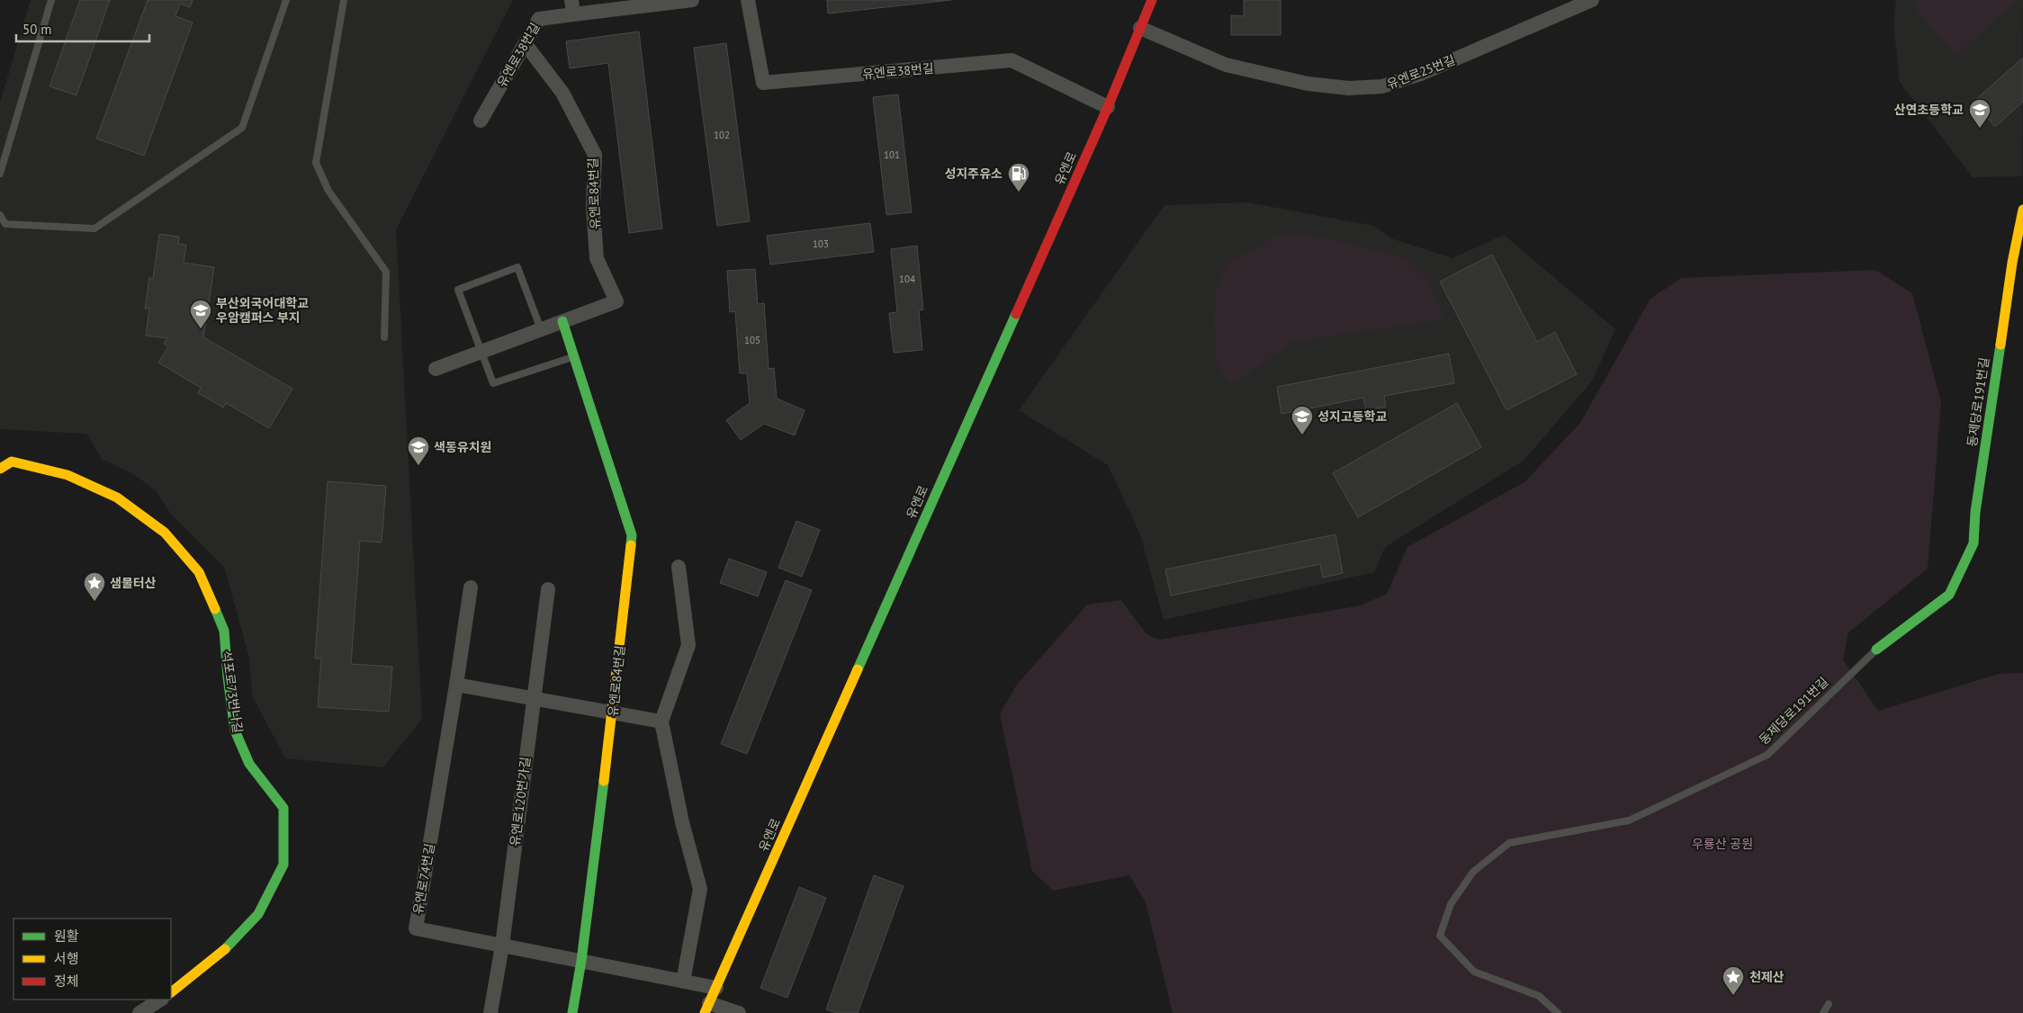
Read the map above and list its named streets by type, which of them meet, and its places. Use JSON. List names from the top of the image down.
{
  "streets": {
    "street": [
      "유엔로38번길",
      "유엔로25번길",
      "유엔로",
      "유엔로84번길",
      "동제당로191번길",
      "석포로73번나길",
      "유엔로120번가길",
      "유엔로74번길"
    ]
  },
  "crossings": [
    ["유엔로38번길", "유엔로"],
    ["유엔로38번길", "유엔로84번길"],
    ["유엔로25번길", "유엔로"],
    ["유엔로", "유엔로74번길"],
    ["유엔로84번길", "유엔로74번길"],
    ["유엔로120번가길", "유엔로74번길"]
  ],
  "parks": ["우룡산 공원"],
  "places": {
    "school or university": [
      "산연초등학교",
      "부산외국어대학교 우암캠퍼스 부지",
      "성지고등학교",
      "색동유치원"
    ],
    "fuel station": ["성지주유소"],
    "place": ["샘물터산", "천제산"]
  },
  "house_numbers": [
    "102",
    "101",
    "103",
    "104",
    "105"
  ],
  "legend": ["원활", "서행", "정체"],
  "scale_bar": "50 m"
}
